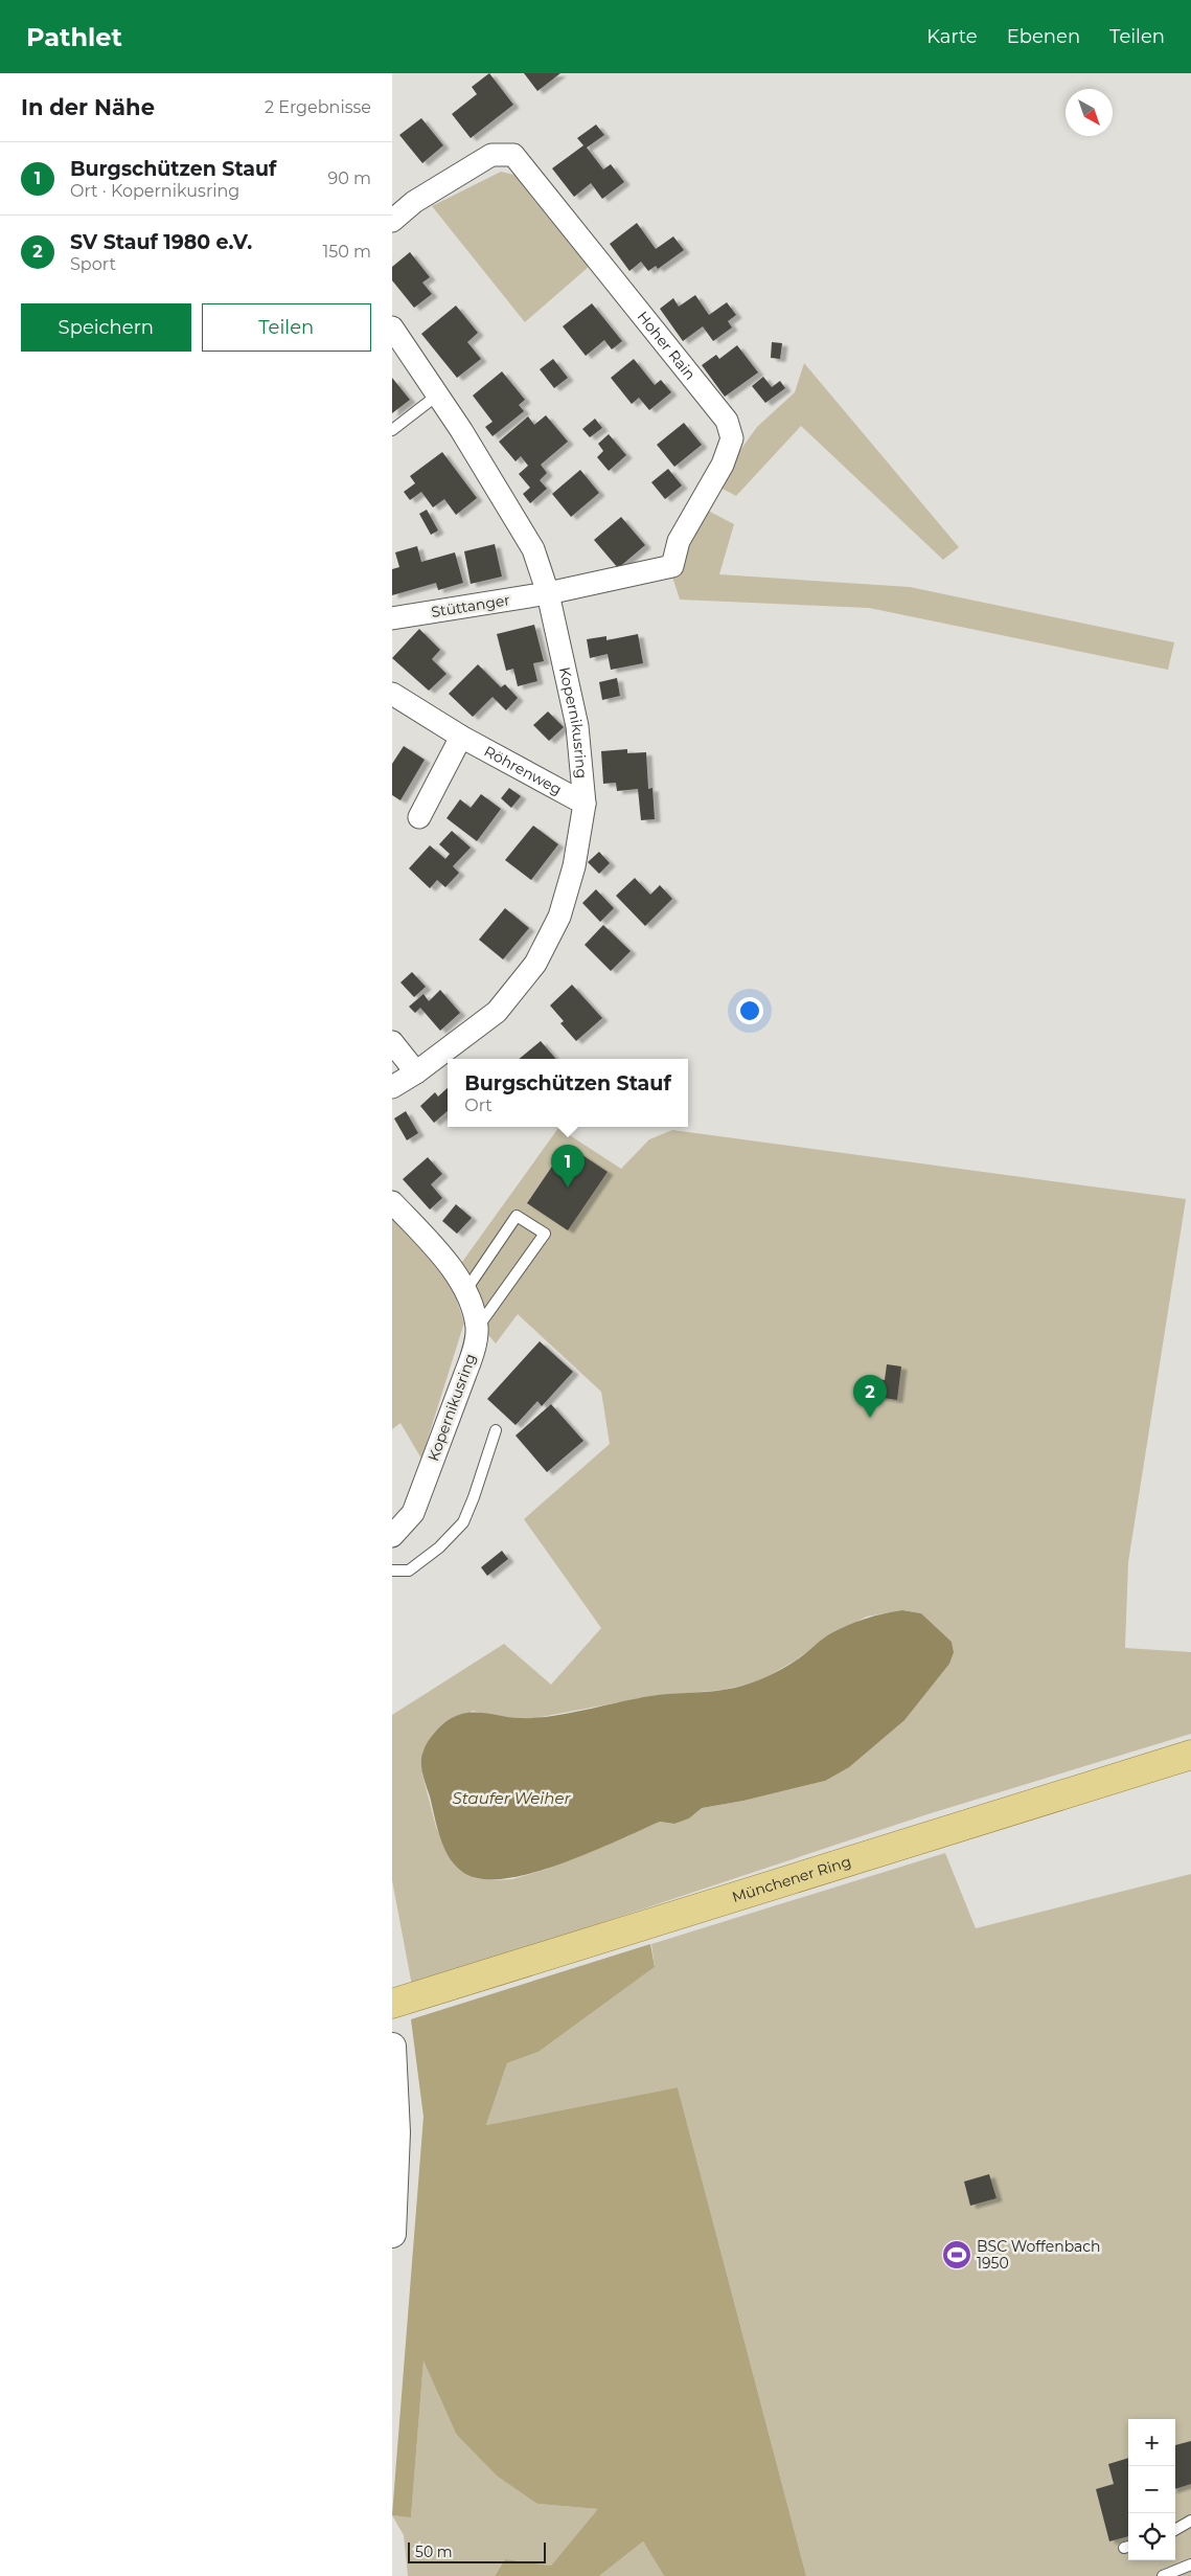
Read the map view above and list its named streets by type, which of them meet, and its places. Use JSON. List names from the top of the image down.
{
  "streets": {
    "main road": ["Münchener Ring"],
    "street": [
      "Hoher Rain",
      "Stüttanger",
      "Kopernikusring",
      "Röhrenweg"
    ]
  },
  "crossings": [
    ["Hoher Rain", "Stüttanger"],
    ["Hoher Rain", "Kopernikusring"],
    ["Stüttanger", "Kopernikusring"],
    ["Kopernikusring", "Röhrenweg"]
  ],
  "water": ["Staufer Weiher"],
  "places": {
    "sports": ["BSC Woffenbach 1950"]
  },
  "scale_bar": "50 m",
  "north": "bottom right",
  "page": {
    "header": "Pathlet",
    "nav": ["Karte", "Ebenen", "Teilen"],
    "heading": ["In der Nähe", "2 Ergebnisse"],
    "list": [
      {
        "mark": "1",
        "name": "Burgschützen Stauf",
        "note": "Ort · Kopernikusring",
        "value": "90 m"
      },
      {
        "mark": "2",
        "name": "SV Stauf 1980 e.V.",
        "note": "Sport",
        "value": "150 m"
      }
    ],
    "buttons": ["Speichern", "Teilen"],
    "popup": ["Burgschützen Stauf", "Ort"],
    "pins": ["1", "2"],
    "map_buttons": ["+", "−"],
    "scale": "50 m"
  }
}
